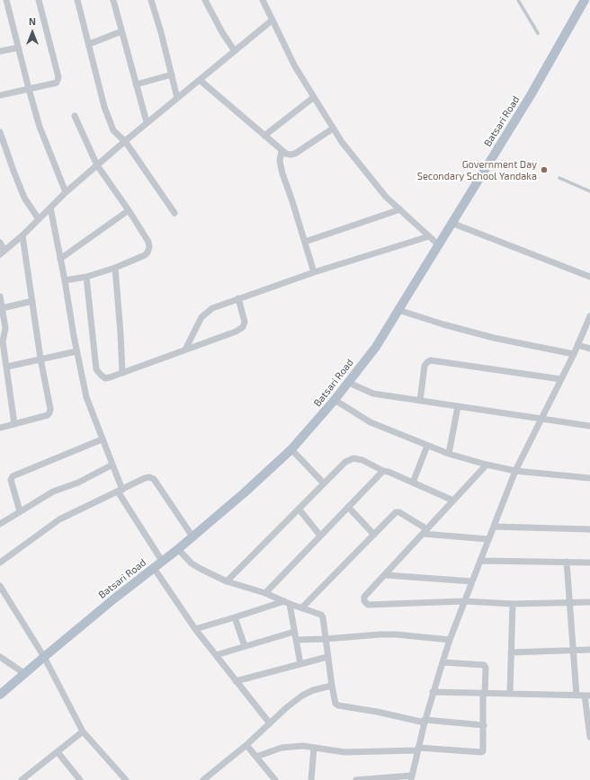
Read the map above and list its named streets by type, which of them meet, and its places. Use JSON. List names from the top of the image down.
{
  "streets": {
    "main road": ["Batsari Road"]
  },
  "places": ["Government Day Secondary School Yandaka"],
  "north": "top"
}
